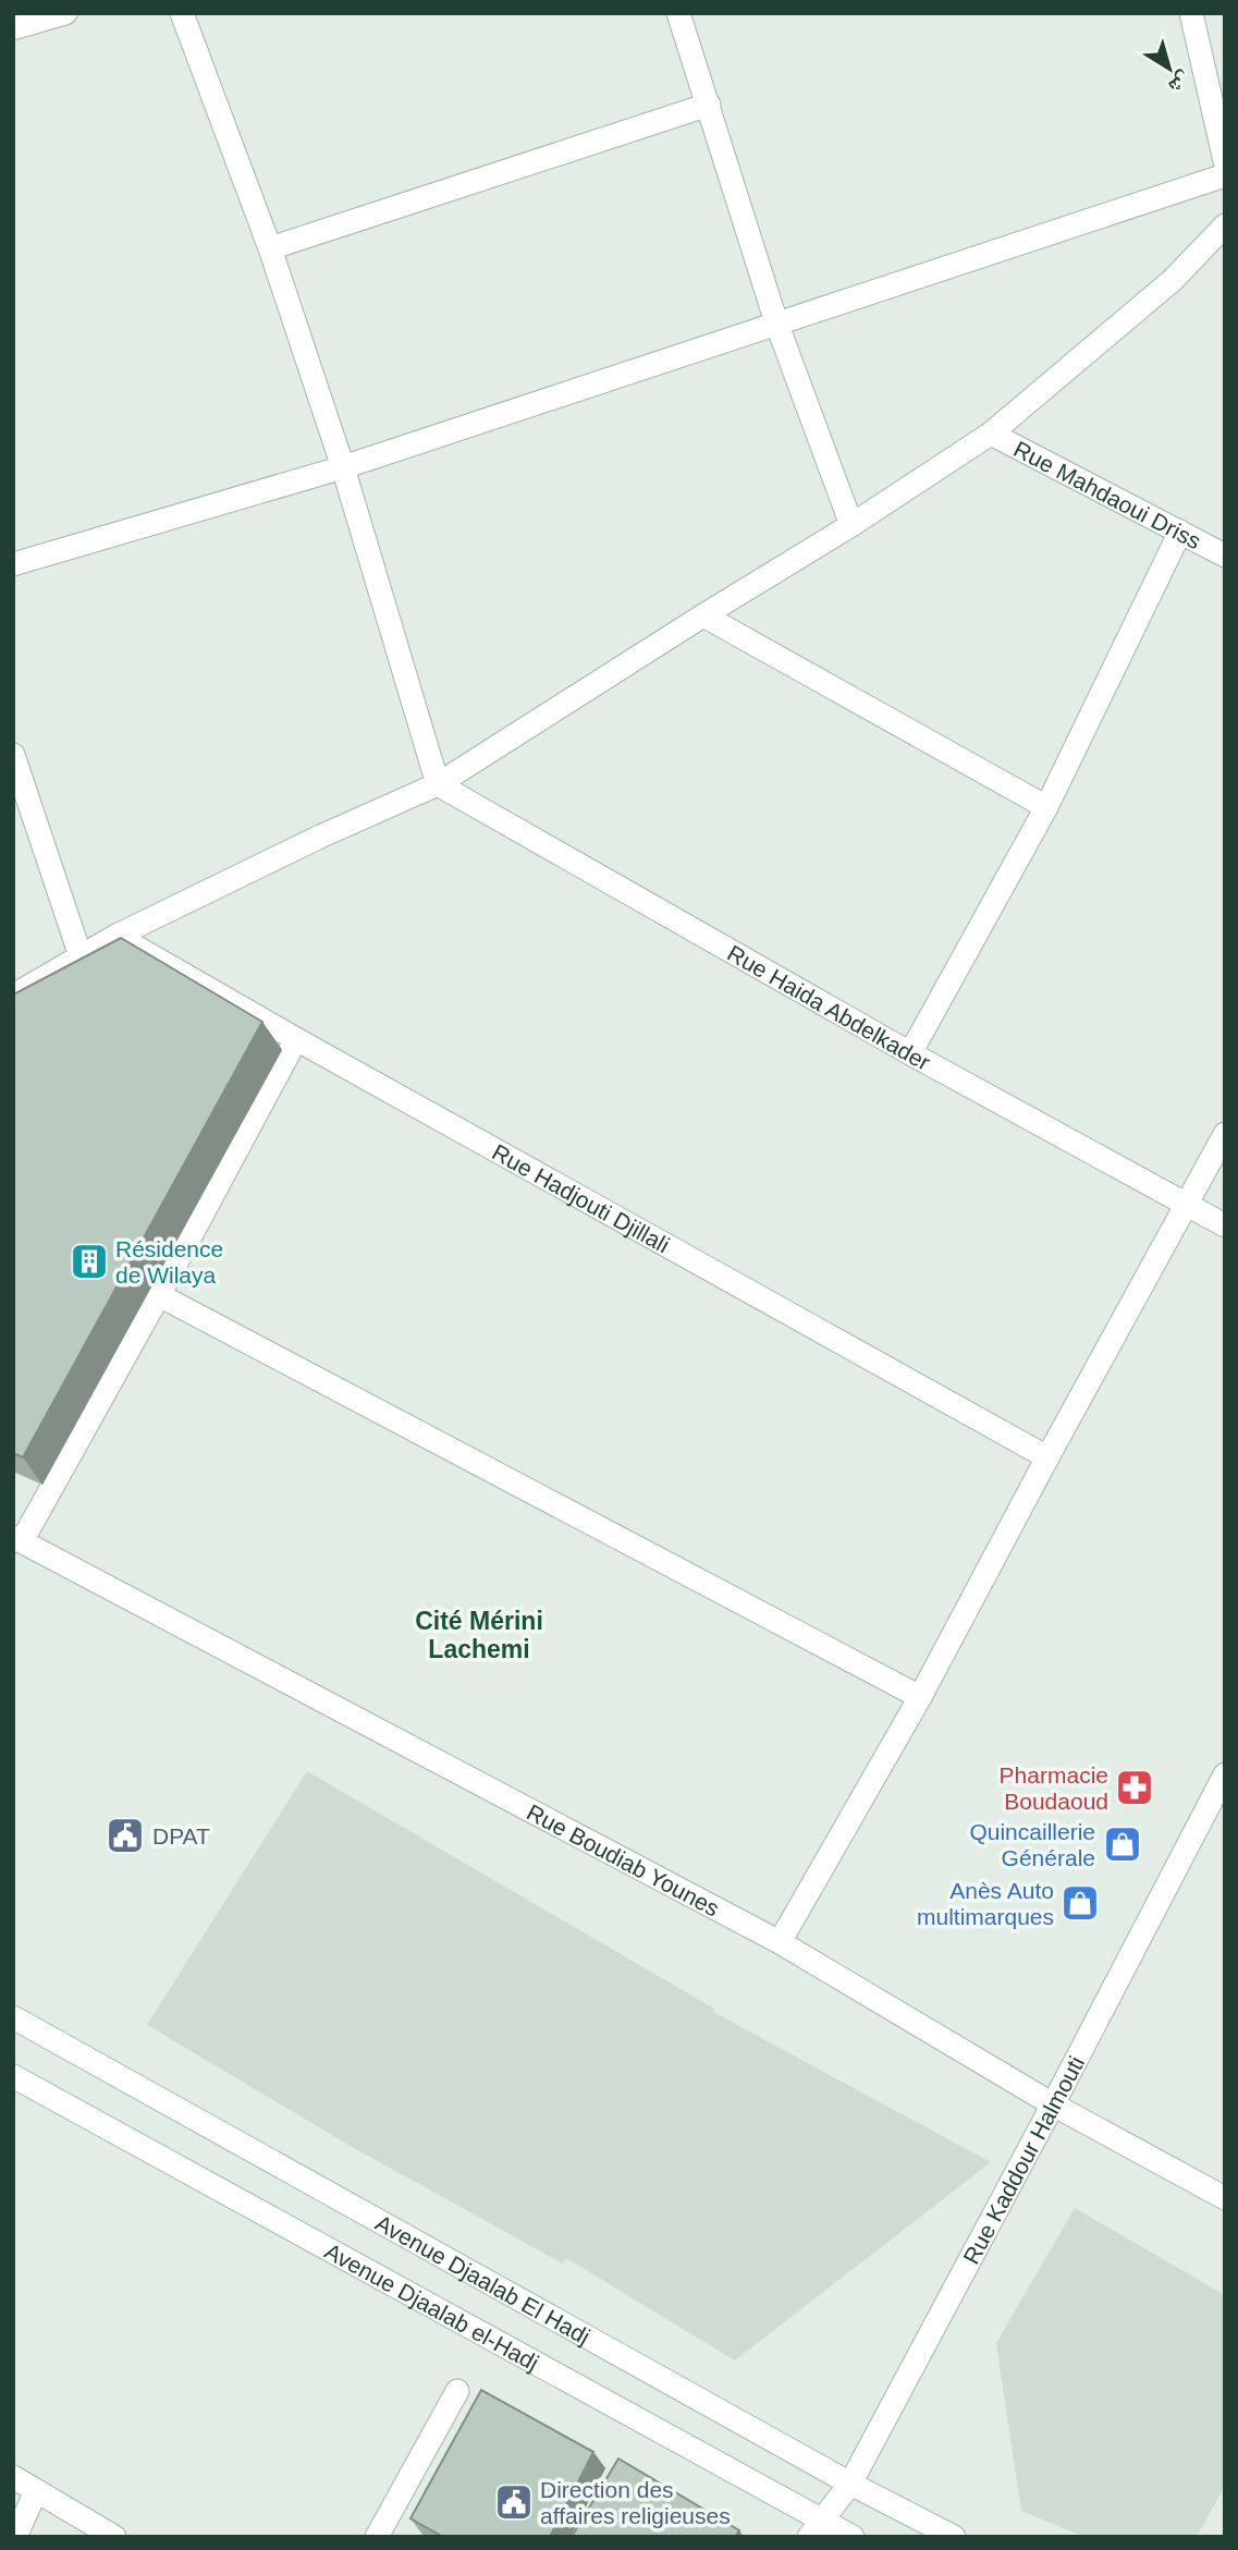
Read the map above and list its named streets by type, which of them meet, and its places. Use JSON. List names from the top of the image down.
{
  "streets": {
    "street": [
      "Rue Mahdaoui Driss",
      "Rue Haida Abdelkader",
      "Rue Hadjouti Djillali",
      "Rue Boudiab Younes",
      "Rue Kaddour Halmouti",
      "Avenue Djaalab El Hadj",
      "Avenue Djaalab el-Hadj"
    ]
  },
  "crossings": [
    ["Rue Boudiab Younes", "Rue Kaddour Halmouti"],
    ["Rue Kaddour Halmouti", "Avenue Djaalab El Hadj"],
    ["Rue Kaddour Halmouti", "Avenue Djaalab el-Hadj"]
  ],
  "districts": ["Cité Mérini Lachemi"],
  "places": {
    "building": ["Résidence de Wilaya"],
    "pharmacy": ["Pharmacie Boudaoud"],
    "public building": ["DPAT", "Direction des affaires religieuses"],
    "shop": ["Quincaillerie Générale", "Anès Auto multimarques"]
  },
  "north": "bottom right"
}
